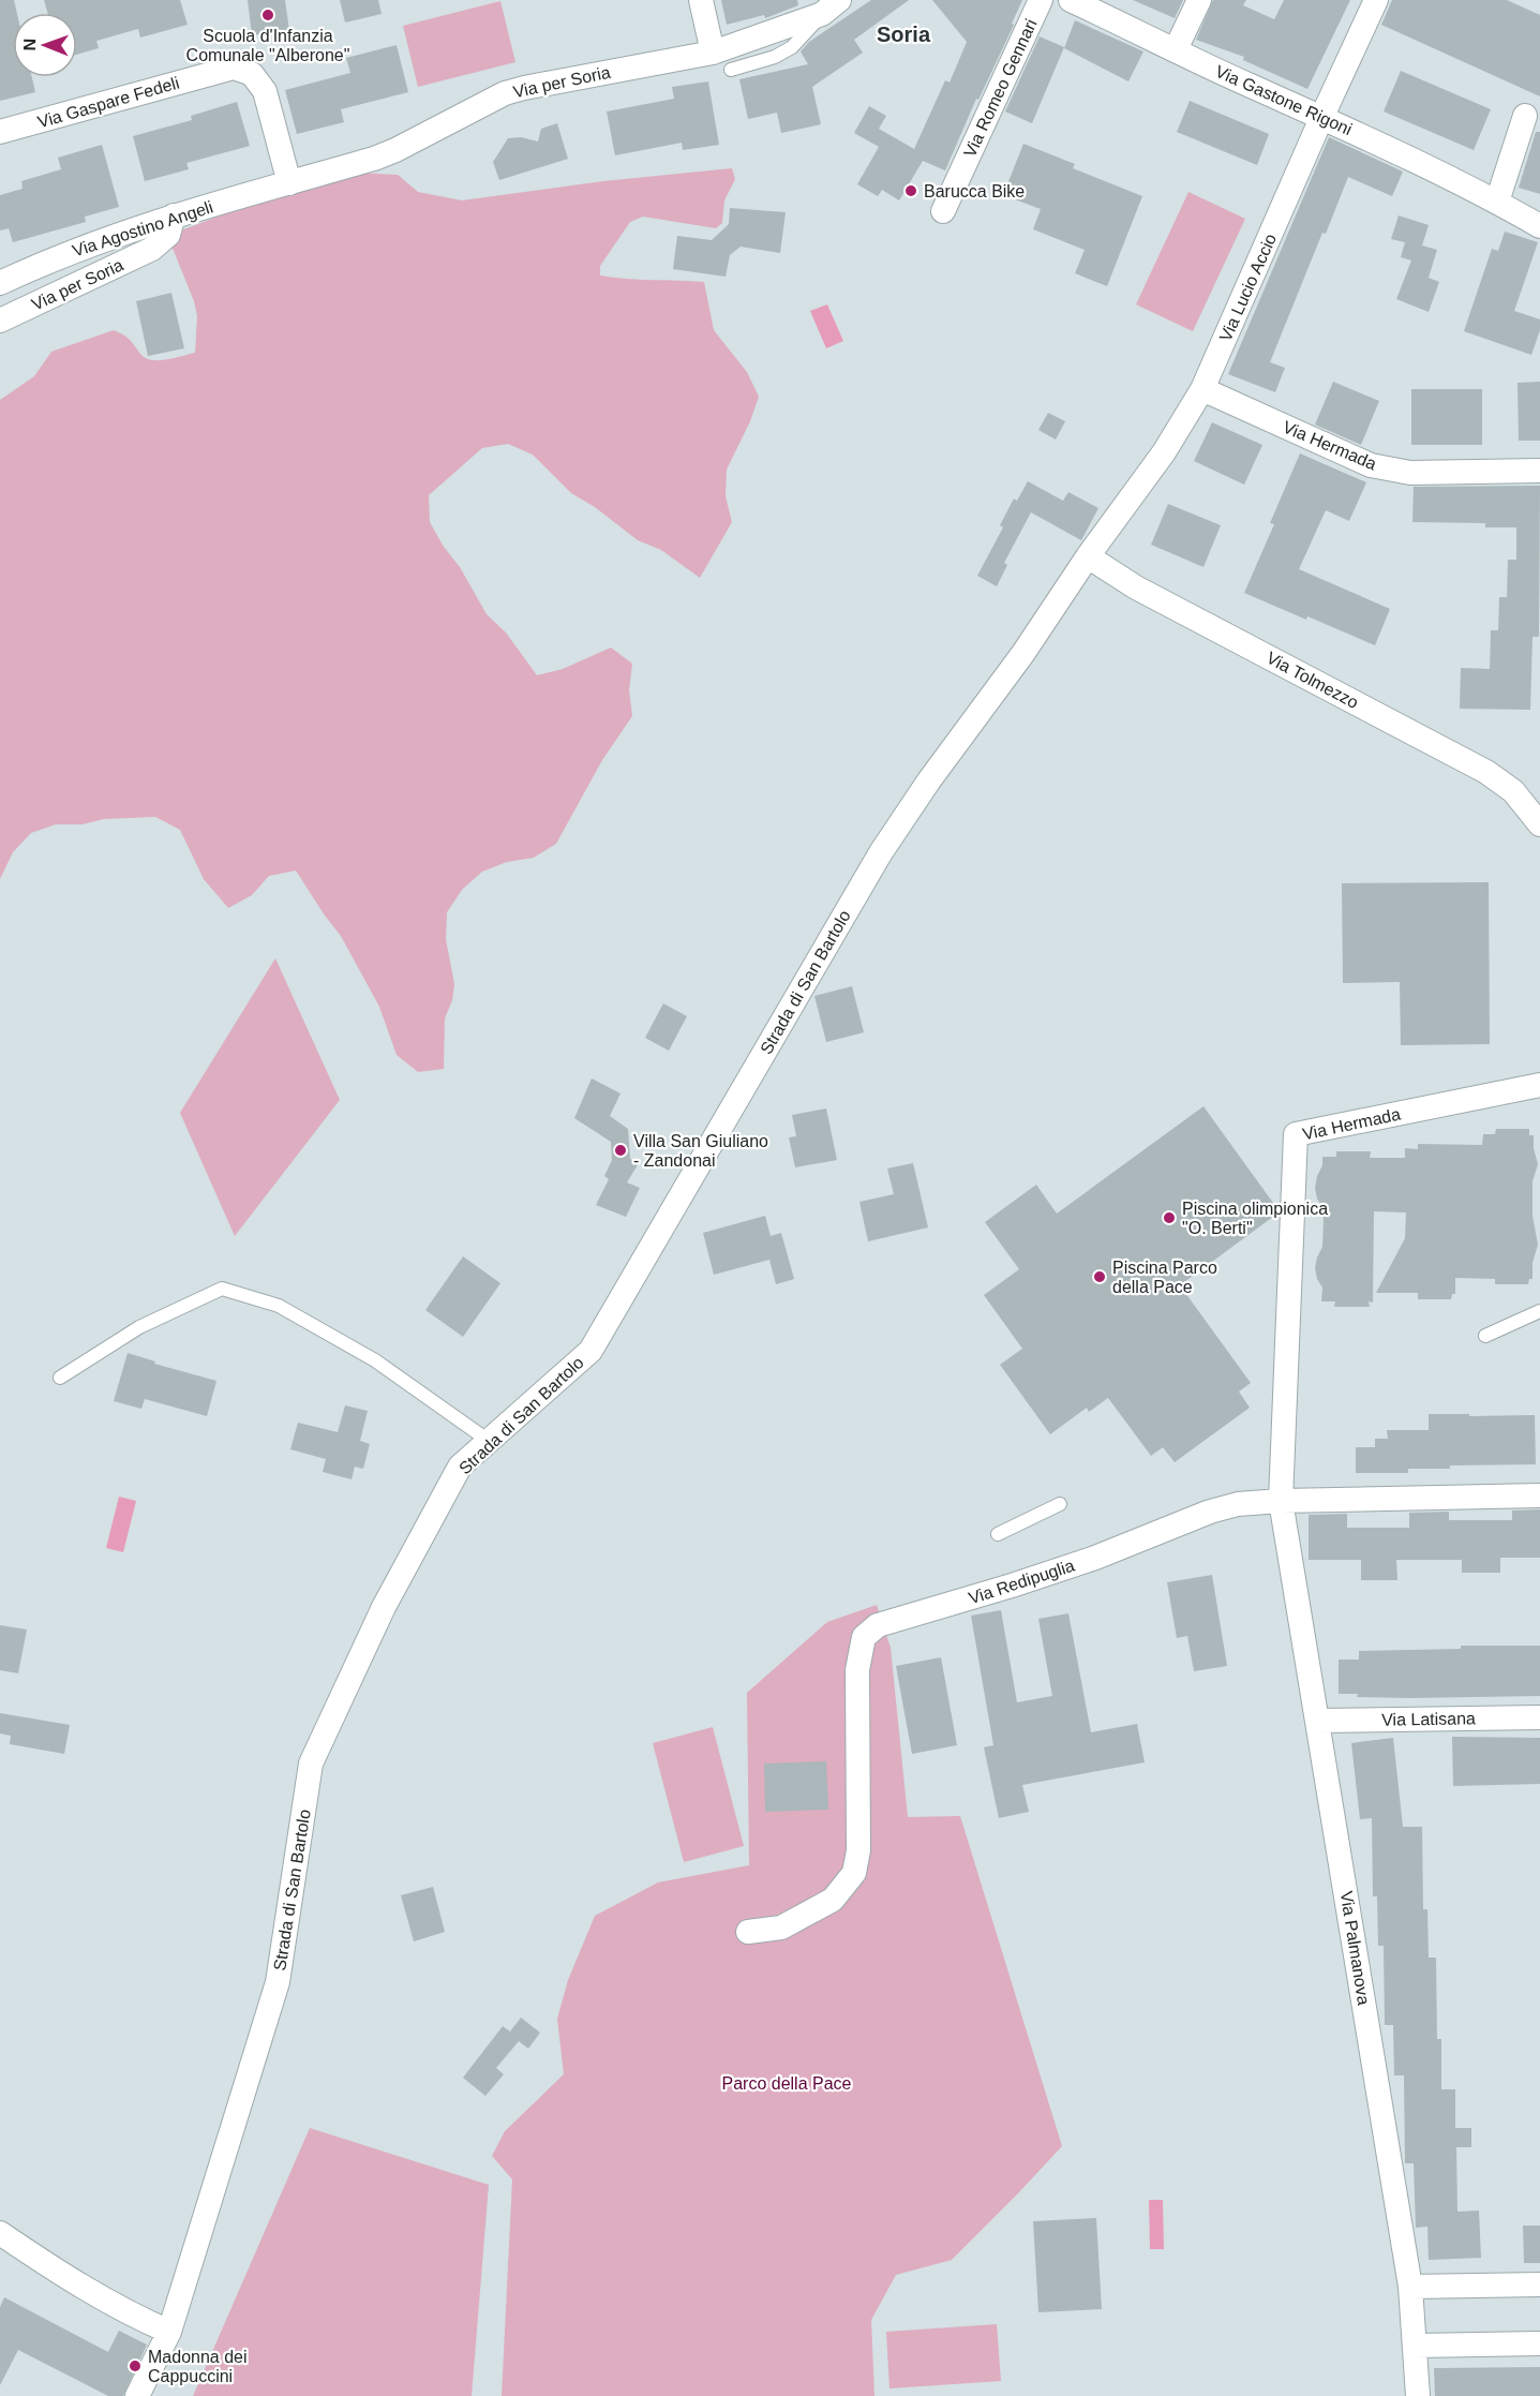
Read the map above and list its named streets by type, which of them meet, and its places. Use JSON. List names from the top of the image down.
{
  "streets": {
    "street": [
      "Via per Soria",
      "Via Romeo Gennari",
      "Via Gastone Rigoni",
      "Via Gaspare Fedeli",
      "Via Agostino Angeli",
      "Via Lucio Accio",
      "Via Hermada",
      "Via Tolmezzo",
      "Strada di San Bartolo",
      "Via Redipuglia",
      "Via Latisana",
      "Via Palmanova"
    ]
  },
  "crossings": [
    ["Via per Soria", "Via Gaspare Fedeli"],
    ["Via per Soria", "Via Agostino Angeli"],
    ["Via Gastone Rigoni", "Via Lucio Accio"],
    ["Via Gaspare Fedeli", "Via Agostino Angeli"],
    ["Via Lucio Accio", "Via Hermada"],
    ["Via Lucio Accio", "Via Tolmezzo"],
    ["Via Lucio Accio", "Strada di San Bartolo"],
    ["Via Hermada", "Via Redipuglia"],
    ["Via Hermada", "Via Palmanova"],
    ["Via Tolmezzo", "Strada di San Bartolo"],
    ["Via Redipuglia", "Via Palmanova"],
    ["Via Latisana", "Via Palmanova"]
  ],
  "districts": ["Soria"],
  "parks": ["Parco della Pace"],
  "places": [
    "Scuola d'Infanzia Comunale \"Alberone\"",
    "Barucca Bike",
    "Villa San Giuliano - Zandonai",
    "Piscina olimpionica \"O. Berti\"",
    "Piscina Parco della Pace",
    "Madonna dei Cappuccini"
  ],
  "north": "left"
}
